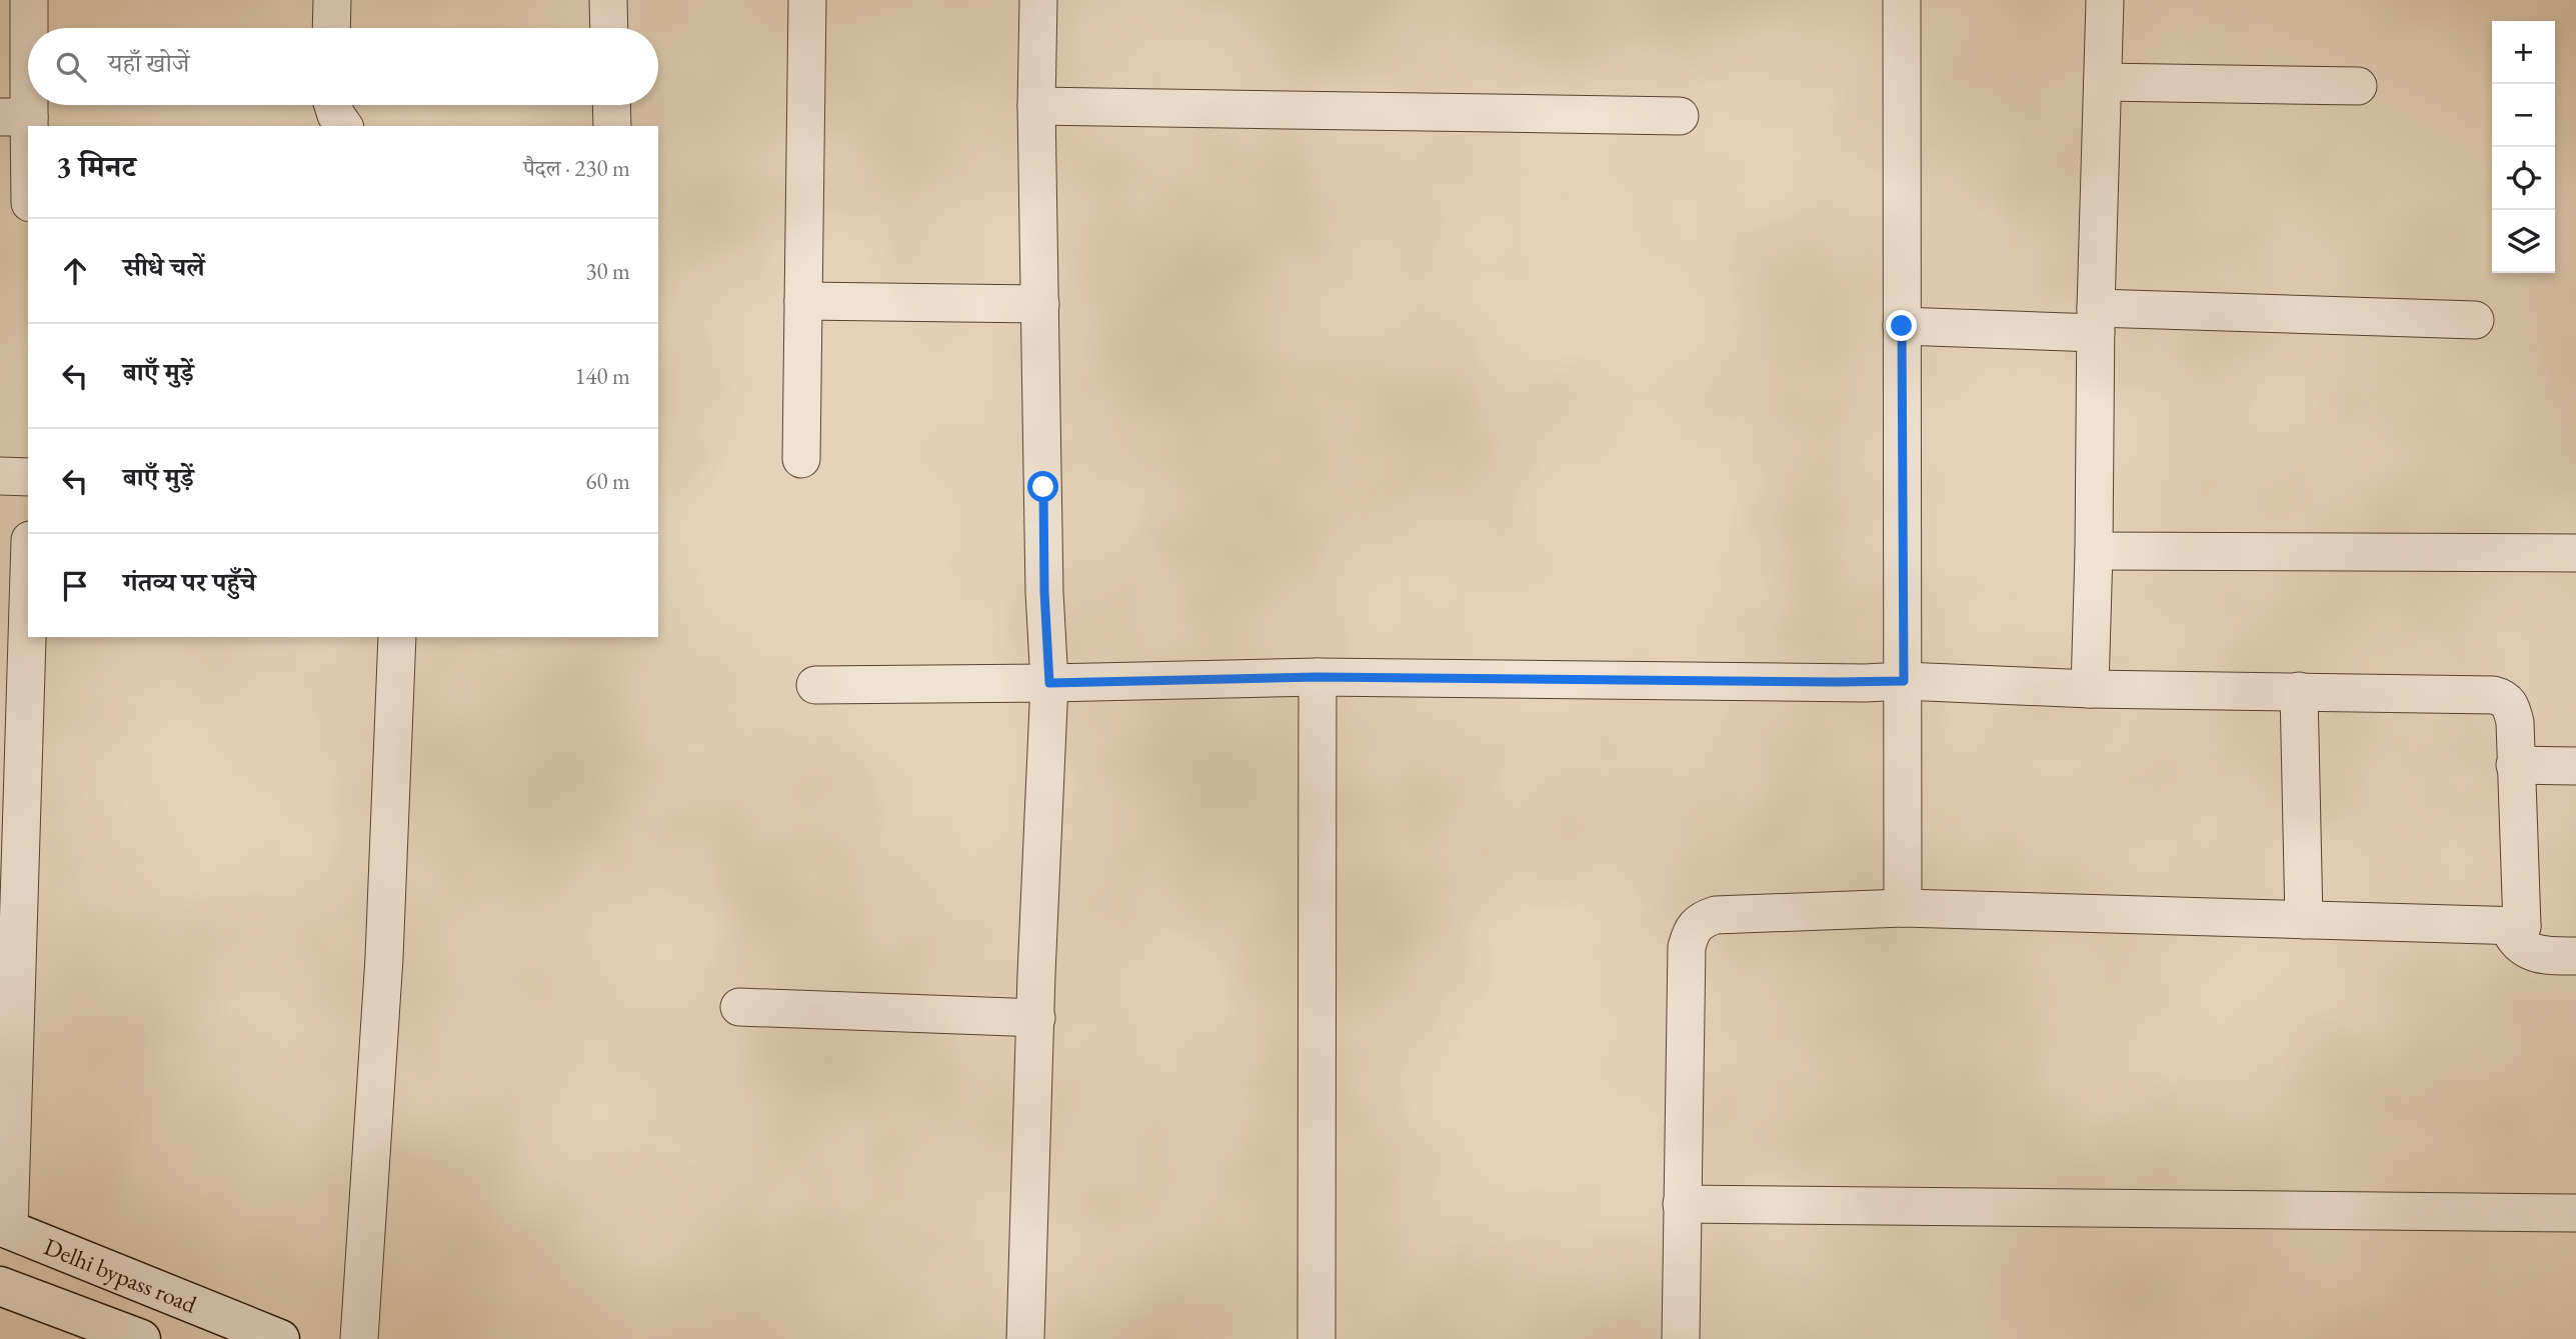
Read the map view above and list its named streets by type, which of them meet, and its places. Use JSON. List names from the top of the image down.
{
  "streets": {
    "main road": ["Delhi bypass road"]
  },
  "page": {
    "map_buttons": ["+", "−"],
    "search": "यहाँ खोजें",
    "heading": ["3 मिनट", "पैदल · 230 m"],
    "list": [
      ["सीधे चलें", "30 m"],
      ["बाएँ मुड़ें", "140 m"],
      ["बाएँ मुड़ें", "60 m"],
      "गंतव्य पर पहुँचे"
    ]
  }
}
